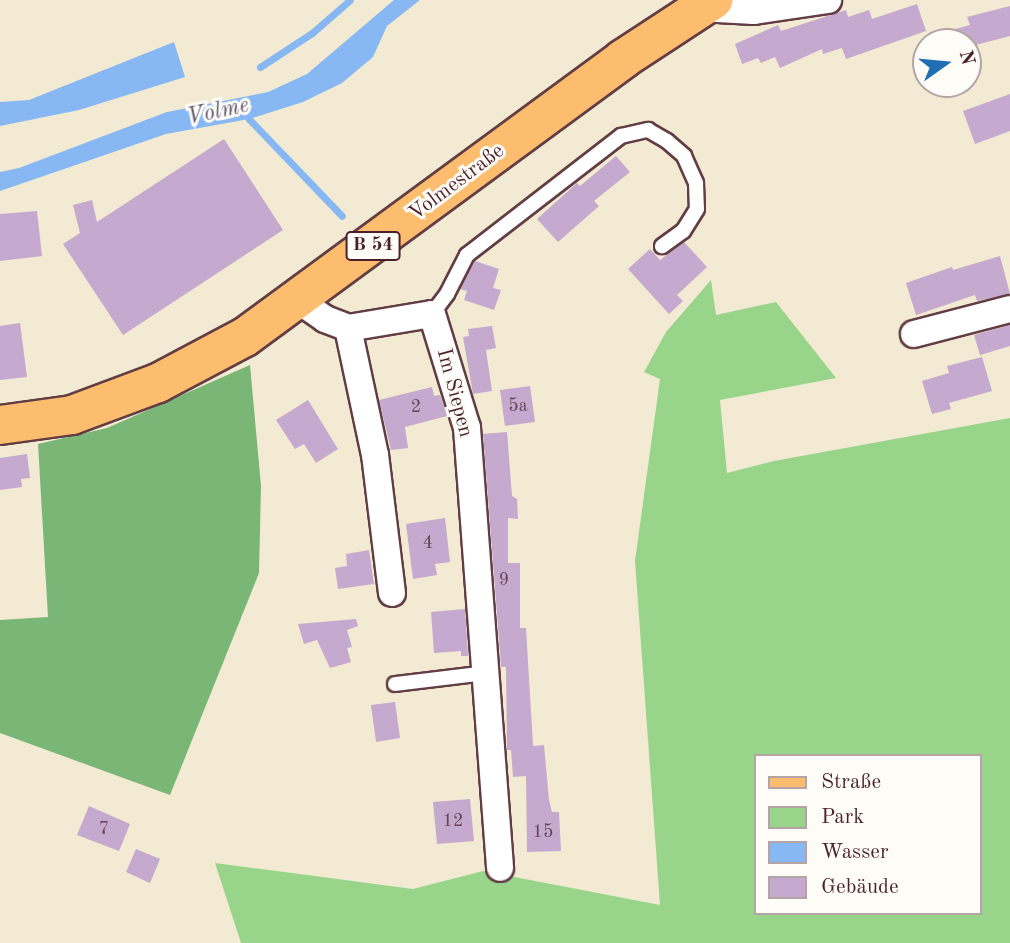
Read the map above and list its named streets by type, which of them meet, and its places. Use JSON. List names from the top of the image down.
{
  "streets": {
    "main road": ["Volmestraße", "B 54"],
    "street": ["Im Siepen"]
  },
  "water": ["Volme"],
  "house_numbers": [
    "5a",
    "2",
    "4",
    "9",
    "12",
    "7",
    "15"
  ],
  "legend": [
    "Straße",
    "Park",
    "Wasser",
    "Gebäude"
  ],
  "north": "right"
}
